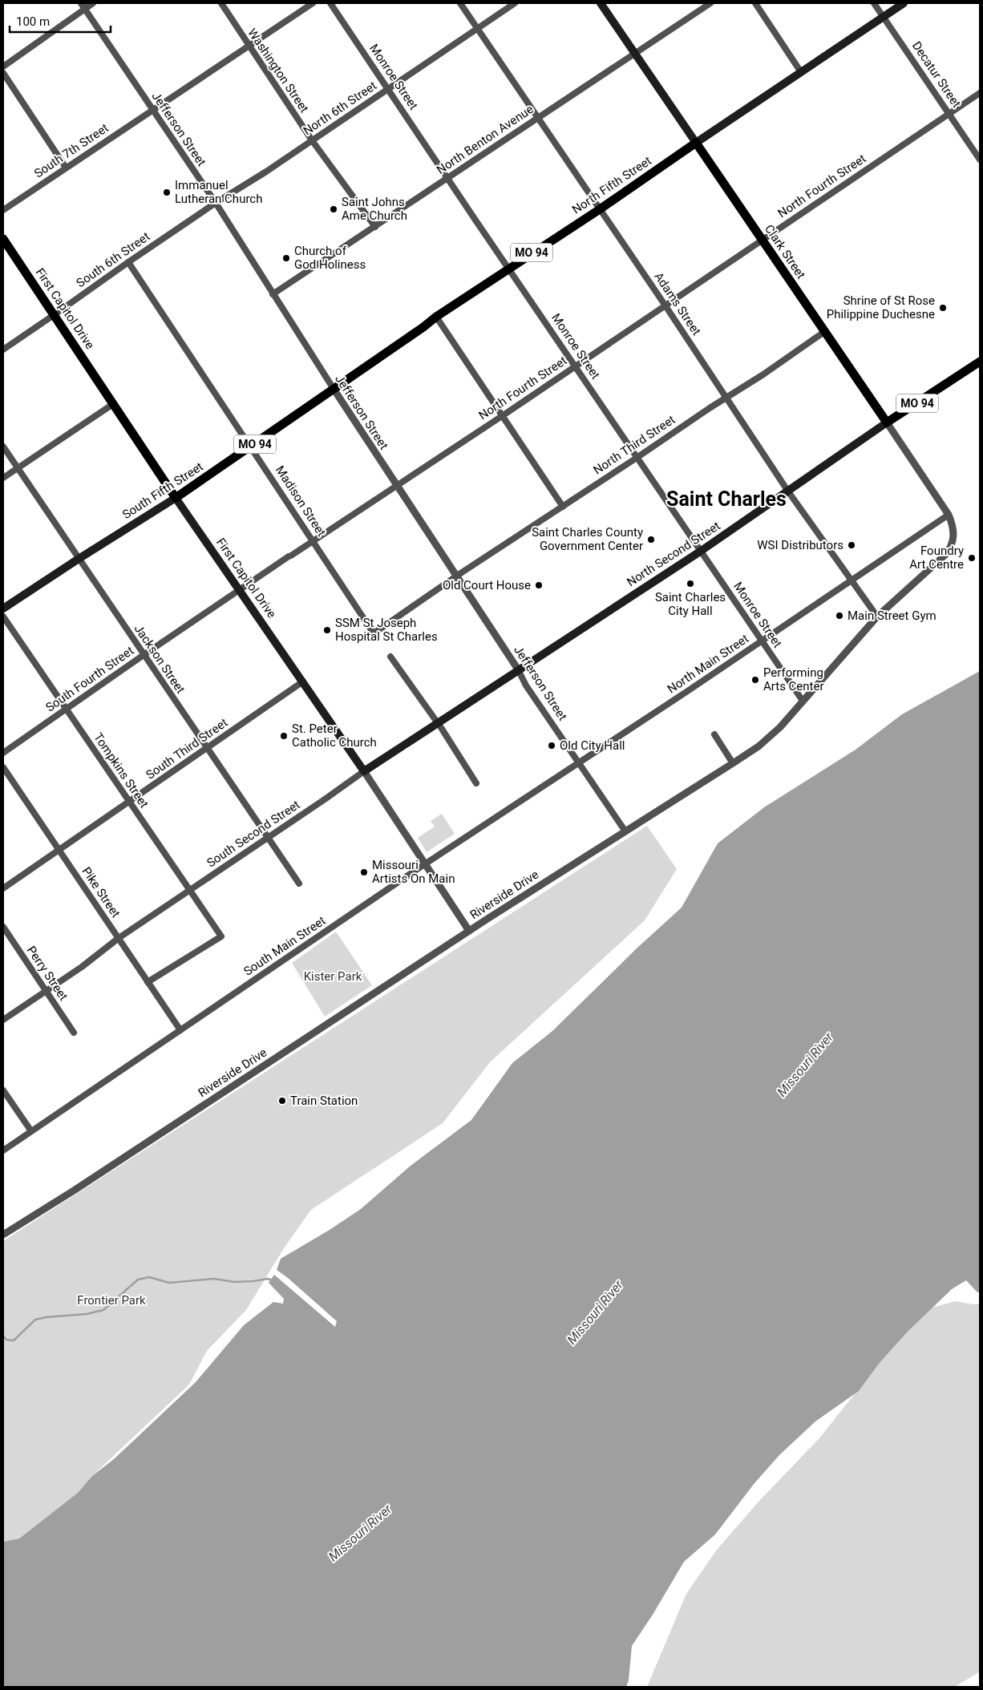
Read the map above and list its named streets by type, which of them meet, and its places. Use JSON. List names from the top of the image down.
{
  "streets": {
    "main road": [
      "North Fifth Street",
      "Clark Street",
      "MO 94",
      "First Capitol Drive",
      "South Fifth Street",
      "North Second Street",
      "South Second Street"
    ],
    "street": [
      "Washington Street",
      "Decatur Street",
      "Monroe Street",
      "North 6th Street",
      "Jefferson Street",
      "North Benton Avenue",
      "South 7th Street",
      "North Fourth Street",
      "South 6th Street",
      "Adams Street",
      "North Third Street",
      "Madison Street",
      "Jackson Street",
      "North Main Street",
      "South Fourth Street",
      "South Third Street",
      "Tompkins Street",
      "Pike Street",
      "Riverside Drive",
      "South Main Street",
      "Perry Street"
    ]
  },
  "crossings": [
    ["Washington Street", "North 6th Street"],
    ["Washington Street", "North Benton Avenue"],
    ["Washington Street", "South 7th Street"],
    ["Decatur Street", "North Fifth Street"],
    ["Decatur Street", "North Fourth Street"],
    ["Monroe Street", "North 6th Street"],
    ["Monroe Street", "North Benton Avenue"],
    ["Monroe Street", "North Fifth Street"],
    ["Monroe Street", "North Fourth Street"],
    ["Monroe Street", "North Third Street"],
    ["Monroe Street", "North Second Street"],
    ["Monroe Street", "North Main Street"],
    ["Monroe Street", "Riverside Drive"],
    ["North 6th Street", "Jefferson Street"],
    ["North 6th Street", "South 6th Street"],
    ["North 6th Street", "Adams Street"],
    ["Jefferson Street", "North Benton Avenue"],
    ["Jefferson Street", "South 7th Street"],
    ["Jefferson Street", "North Fifth Street"],
    ["Jefferson Street", "North Fourth Street"],
    ["Jefferson Street", "South 6th Street"],
    ["Jefferson Street", "North Third Street"],
    ["Jefferson Street", "South Fifth Street"],
    ["Jefferson Street", "Madison Street"],
    ["Jefferson Street", "North Second Street"],
    ["Jefferson Street", "North Main Street"],
    ["Jefferson Street", "South Fourth Street"],
    ["Jefferson Street", "South Second Street"],
    ["Jefferson Street", "Riverside Drive"],
    ["Jefferson Street", "South Main Street"],
    ["North Benton Avenue", "Clark Street"],
    ["North Benton Avenue", "Adams Street"],
    ["North Fifth Street", "Clark Street"],
    ["North Fifth Street", "Adams Street"],
    ["North Fifth Street", "South Fifth Street"],
    ["North Fourth Street", "Clark Street"],
    ["North Fourth Street", "Adams Street"],
    ["North Fourth Street", "South Fourth Street"],
    ["Clark Street", "North Third Street"],
    ["Clark Street", "North Second Street"],
    ["Clark Street", "North Main Street"],
    ["Clark Street", "Riverside Drive"],
    ["South 6th Street", "First Capitol Drive"],
    ["South 6th Street", "Madison Street"],
    ["Adams Street", "North Third Street"],
    ["Adams Street", "North Second Street"],
    ["Adams Street", "North Main Street"],
    ["Adams Street", "Riverside Drive"],
    ["First Capitol Drive", "South Fifth Street"],
    ["First Capitol Drive", "South Fourth Street"],
    ["First Capitol Drive", "South Third Street"],
    ["First Capitol Drive", "South Second Street"],
    ["First Capitol Drive", "Riverside Drive"],
    ["First Capitol Drive", "South Main Street"],
    ["North Third Street", "Madison Street"],
    ["South Fifth Street", "Madison Street"],
    ["South Fifth Street", "Jackson Street"],
    ["Madison Street", "South Fourth Street"],
    ["North Second Street", "South Second Street"],
    ["Jackson Street", "South Fourth Street"],
    ["Jackson Street", "South Third Street"],
    ["Jackson Street", "South Second Street"],
    ["North Main Street", "Riverside Drive"],
    ["North Main Street", "South Main Street"],
    ["South Fourth Street", "Tompkins Street"],
    ["South Third Street", "Tompkins Street"],
    ["South Third Street", "Pike Street"],
    ["Tompkins Street", "South Second Street"],
    ["Tompkins Street", "Pike Street"],
    ["South Second Street", "Pike Street"],
    ["South Second Street", "Perry Street"],
    ["Pike Street", "South Main Street"]
  ],
  "districts": ["Saint Charles"],
  "water": ["Missouri River"],
  "parks": ["Kister Park", "Frontier Park"],
  "places": [
    "Immanuel Lutheran Church",
    "Saint Johns Ame Church",
    "Church of God Holiness",
    "Shrine of St Rose Philippine Duchesne",
    "Saint Charles County Government Center",
    "WSI Distributors",
    "Foundry Art Centre",
    "Saint Charles City Hall",
    "Old Court House",
    "Main Street Gym",
    "SSM St Joseph Hospital St Charles",
    "Performing Arts Center",
    "St. Peter Catholic Church",
    "Old City Hall",
    "Missouri Artists On Main",
    "Train Station"
  ],
  "scale_bar": "100 m"
}
